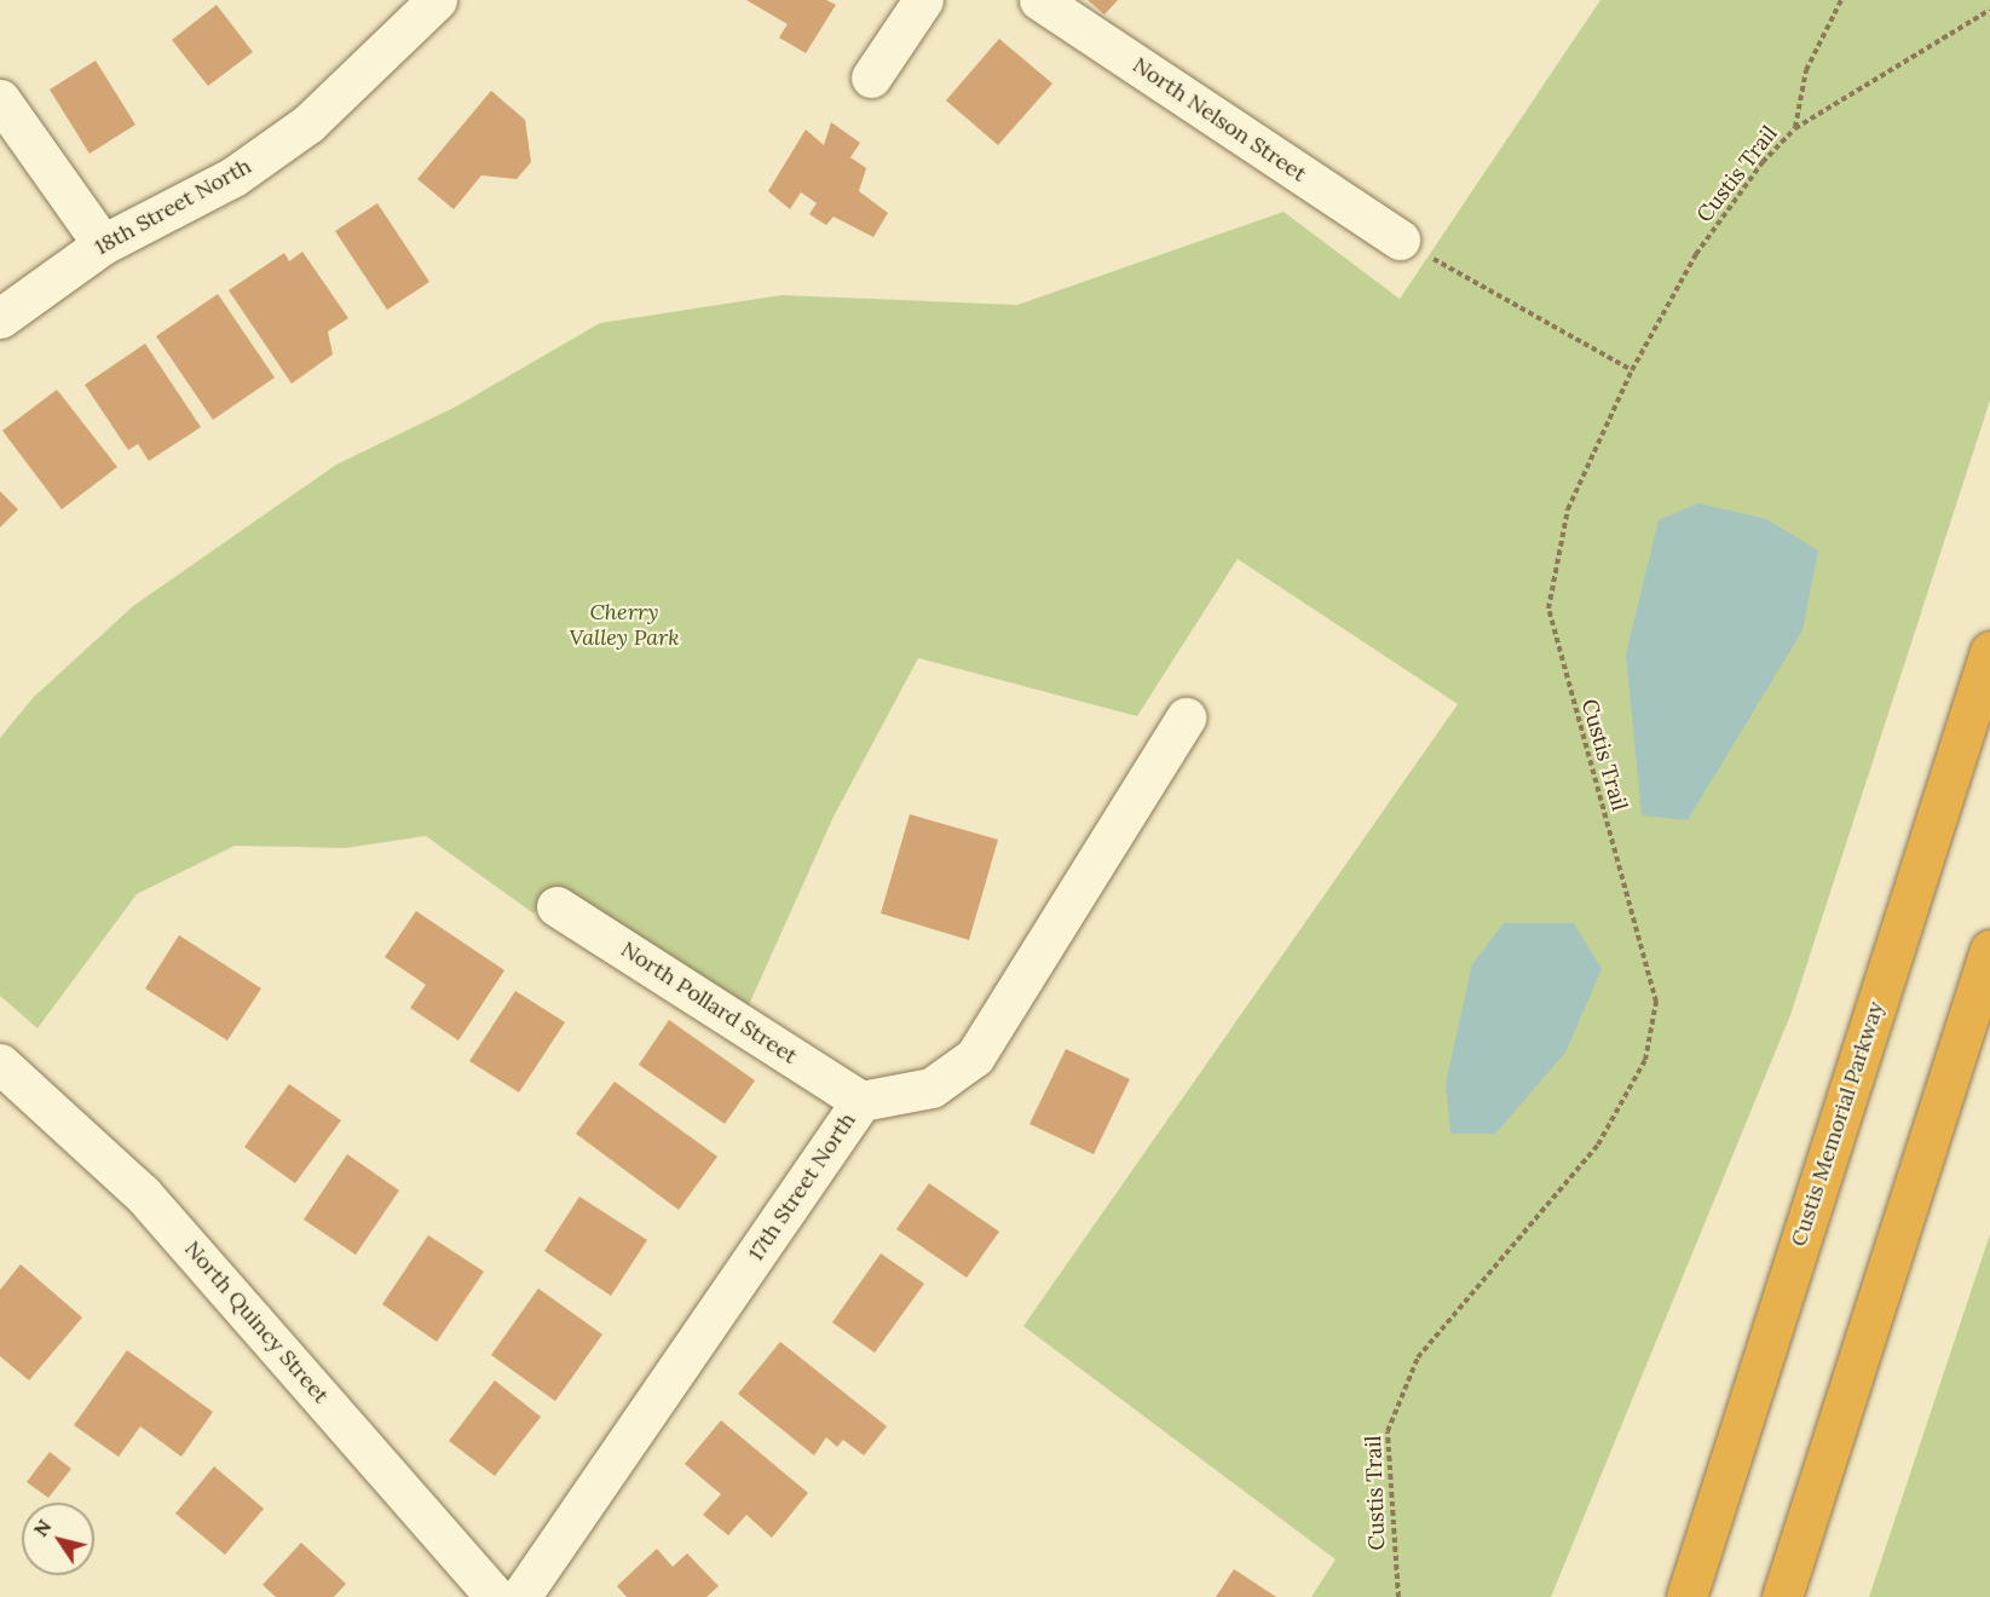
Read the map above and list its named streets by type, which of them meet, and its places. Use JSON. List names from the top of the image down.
{
  "streets": {
    "highway": ["Custis Memorial Parkway"],
    "street": [
      "North Nelson Street",
      "18th Street North",
      "North Pollard Street",
      "17th Street North",
      "North Quincy Street"
    ],
    "path": ["Custis Trail"]
  },
  "crossings": [
    ["North Pollard Street", "17th Street North"]
  ],
  "parks": ["Cherry Valley Park"],
  "north": "top left"
}
